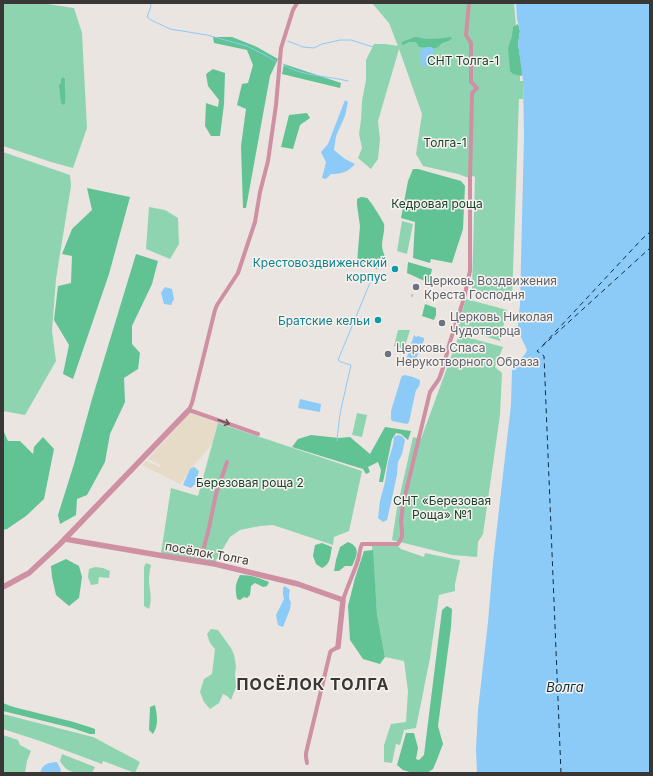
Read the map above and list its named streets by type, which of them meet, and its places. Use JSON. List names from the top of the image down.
{
  "streets": {
    "street": ["посёлок Толга"]
  },
  "districts": ["ПОСЁЛОК ТОЛГА"],
  "water": ["Волга"],
  "parks": [
    "СНТ Толга-1",
    "Толга-1",
    "Кедровая роща",
    "Березовая роща 2",
    "СНТ «Березовая Роща» №1"
  ],
  "places": [
    "Крестовоздвиженский корпус",
    "Церковь Воздвижения Креста Господня",
    "Братские кельи",
    "Церковь Николая Чудотворца",
    "Церковь Спаса Нерукотворного Образа"
  ]
}
